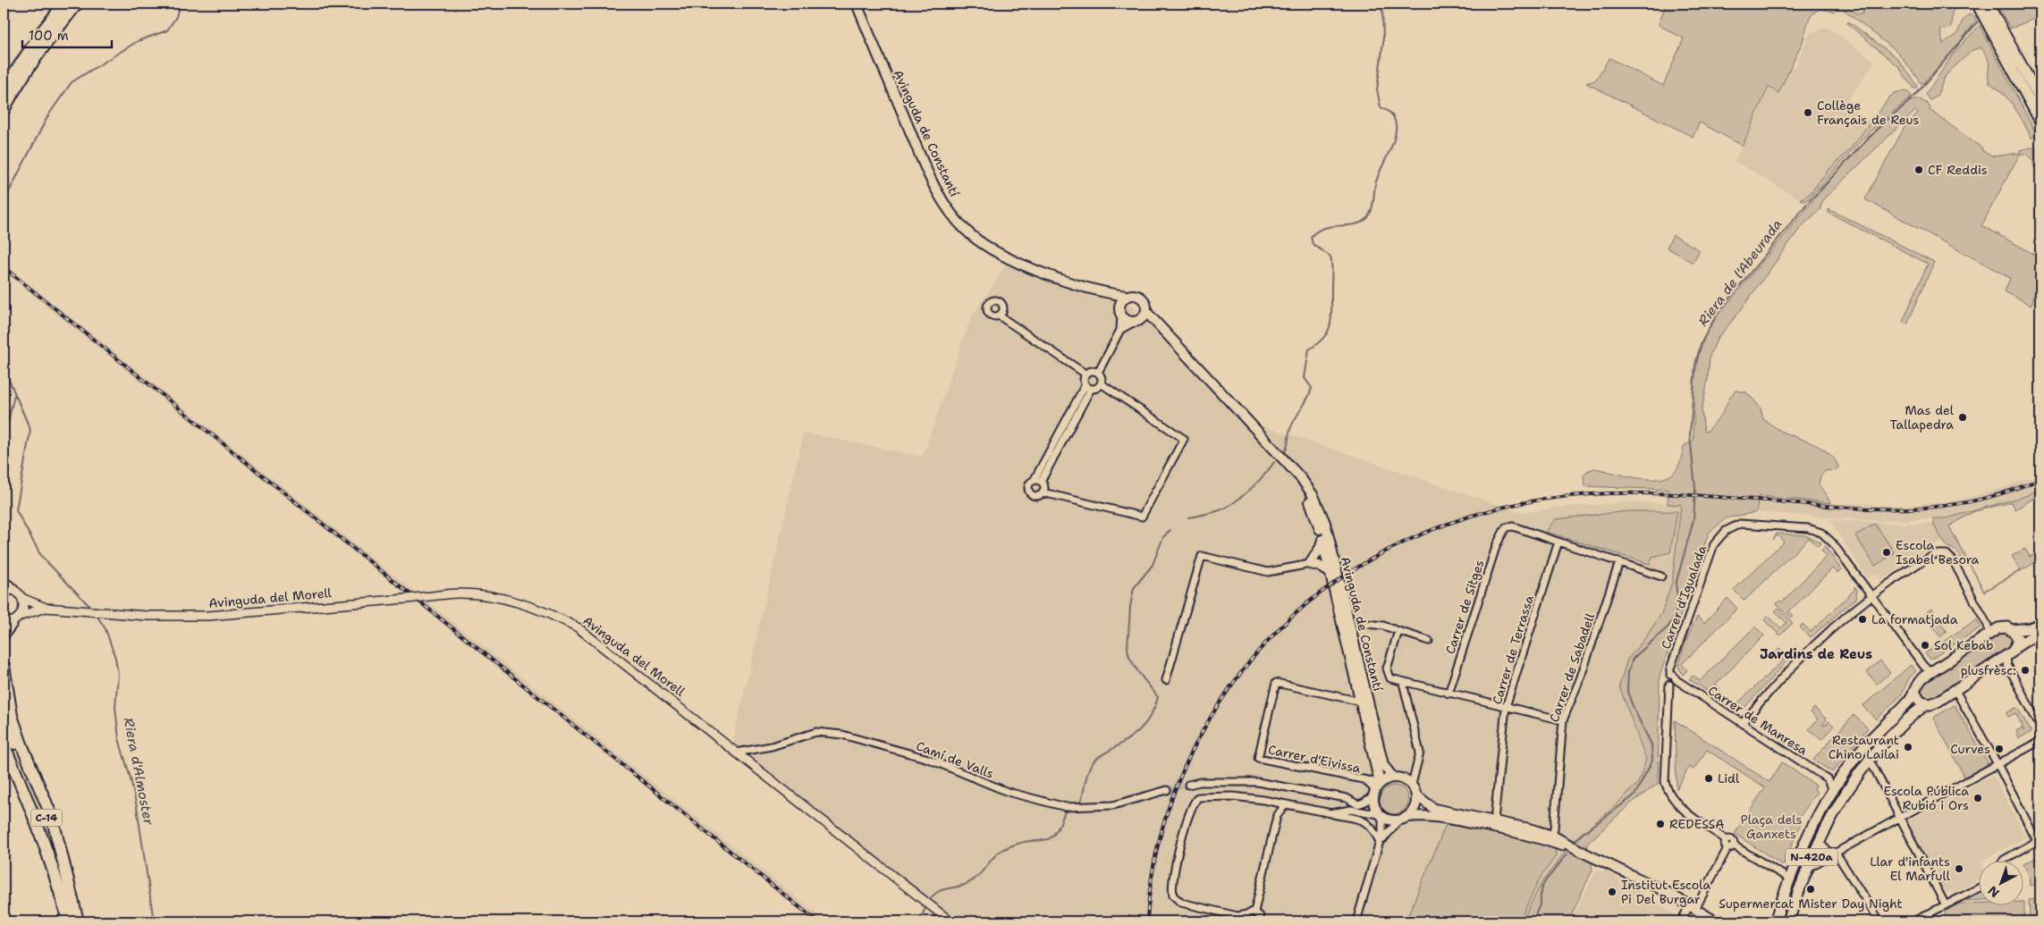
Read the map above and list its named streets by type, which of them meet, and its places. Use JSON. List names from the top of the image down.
{
  "streets": {
    "highway": ["C-14"],
    "main road": ["Avinguda de Constantí", "N-420a"],
    "street": [
      "Carrer d'Igualada",
      "Avinguda del Morell",
      "Carrer de Sitges",
      "Carrer de Terrassa",
      "Carrer de Sabadell",
      "Carrer de Manresa",
      "Carrer d'Eivissa",
      "Camí de Valls"
    ]
  },
  "crossings": [
    ["Avinguda de Constantí", "Carrer d'Eivissa"],
    ["Carrer d'Igualada", "Carrer de Manresa"],
    ["Avinguda del Morell", "Camí de Valls"],
    ["Carrer de Sitges", "Carrer de Terrassa"]
  ],
  "districts": ["Jardins de Reus"],
  "water": ["Riera de l'Abeurada", "Riera d'Almoster"],
  "parks": ["Plaça dels Ganxets"],
  "places": [
    "Collège Français de Reus",
    "CF Reddis",
    "Mas del Tallapedra",
    "Escola Isabel Besora",
    "La formatjada",
    "Sol Kebab",
    "plusfrèsc:",
    "Restaurant Chino Lailai",
    "Curves",
    "Lidl",
    "Escola Pública Rubió i Ors",
    "REDESSA",
    "Llar d'infants El Marfull",
    "Supermercat Mister Day Night",
    "Institut Escola Pi Del Burgar"
  ],
  "scale_bar": "100 m",
  "north": "bottom left"
}
